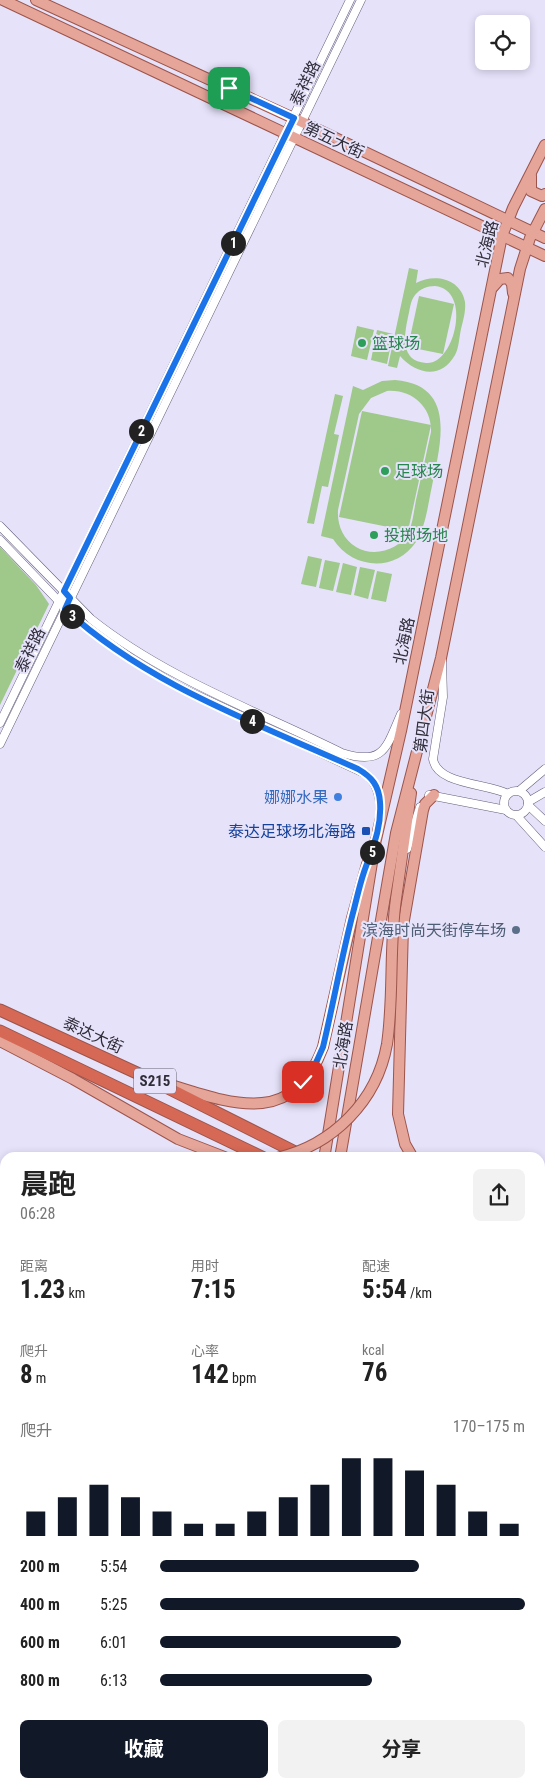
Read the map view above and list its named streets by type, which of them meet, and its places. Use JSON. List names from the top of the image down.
{
  "streets": {
    "highway": ["泰达大街", "S215"],
    "main road": ["第五大街", "北海路"],
    "street": ["泰祥路", "第四大街"]
  },
  "crossings": [
    ["泰祥路", "第五大街"],
    ["第五大街", "北海路"],
    ["北海路", "第四大街"]
  ],
  "places": {
    "other": [
      "篮球场",
      "足球场",
      "投掷场地",
      "娜娜水果",
      "滨海时尚天街停车场"
    ],
    "transit": ["泰达足球场北海路"]
  },
  "page": {
    "pins": [
      "1",
      "2",
      "3",
      "4",
      "5"
    ],
    "heading": ["晨跑", "06:28"],
    "stats": [
      ["距离", "1.23 km"],
      ["用时", "7:15"],
      ["配速", "5:54 /km"],
      ["爬升", "8 m"],
      ["心率", "142 bpm"],
      ["kcal", "76"]
    ],
    "chart": ["爬升", "170–175 m"],
    "list": [
      {
        "name": "200 m",
        "note": "5:54"
      },
      {
        "name": "400 m",
        "note": "5:25"
      },
      {
        "name": "600 m",
        "note": "6:01"
      },
      {
        "name": "800 m",
        "note": "6:13"
      }
    ],
    "buttons": ["收藏", "分享"]
  }
}
